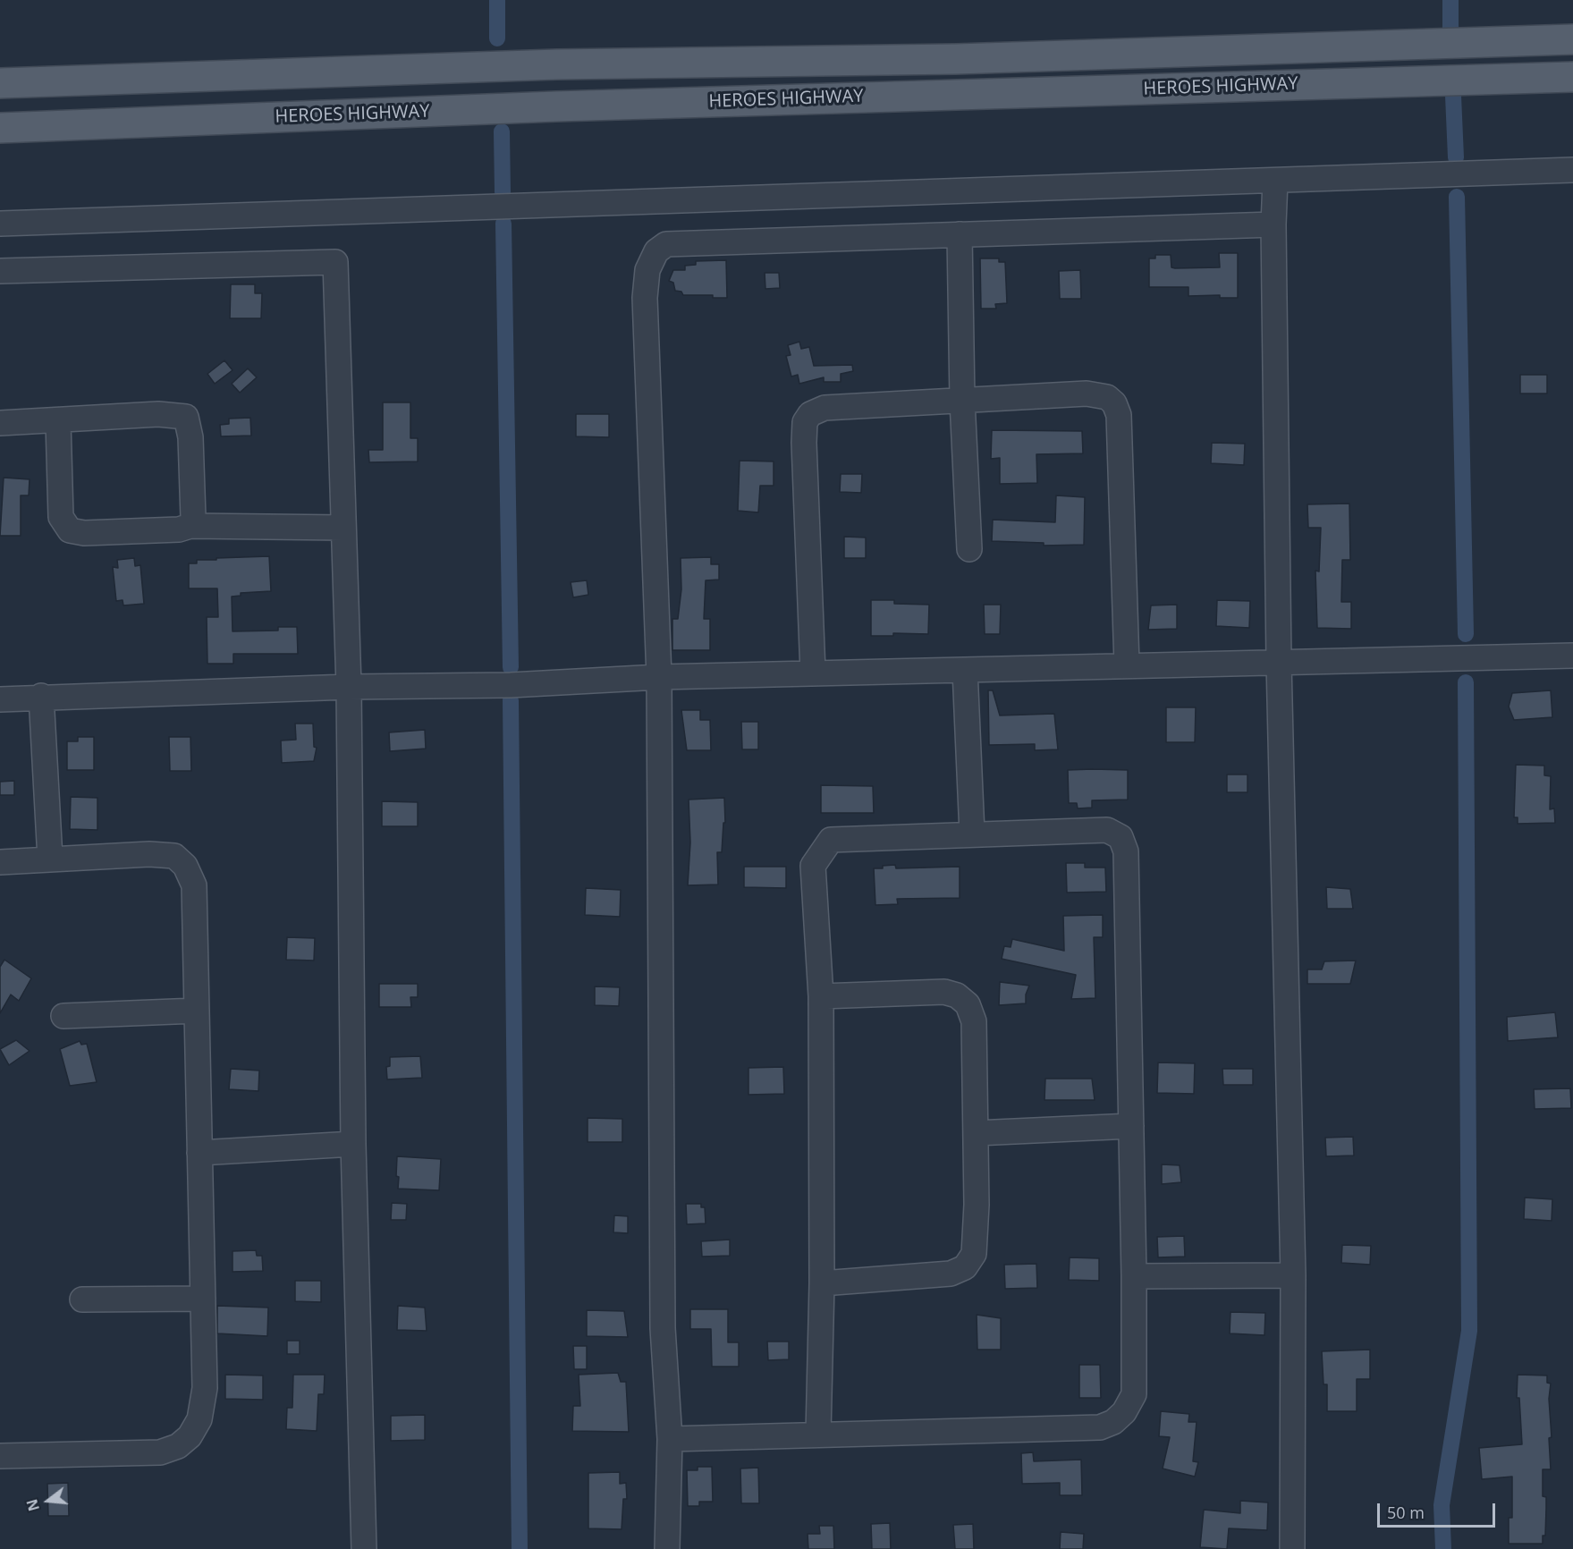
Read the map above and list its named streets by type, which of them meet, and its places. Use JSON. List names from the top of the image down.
{
  "streets": {
    "main road": ["HEROES HIGHWAY"]
  },
  "scale_bar": "50 m",
  "north": "left"
}
